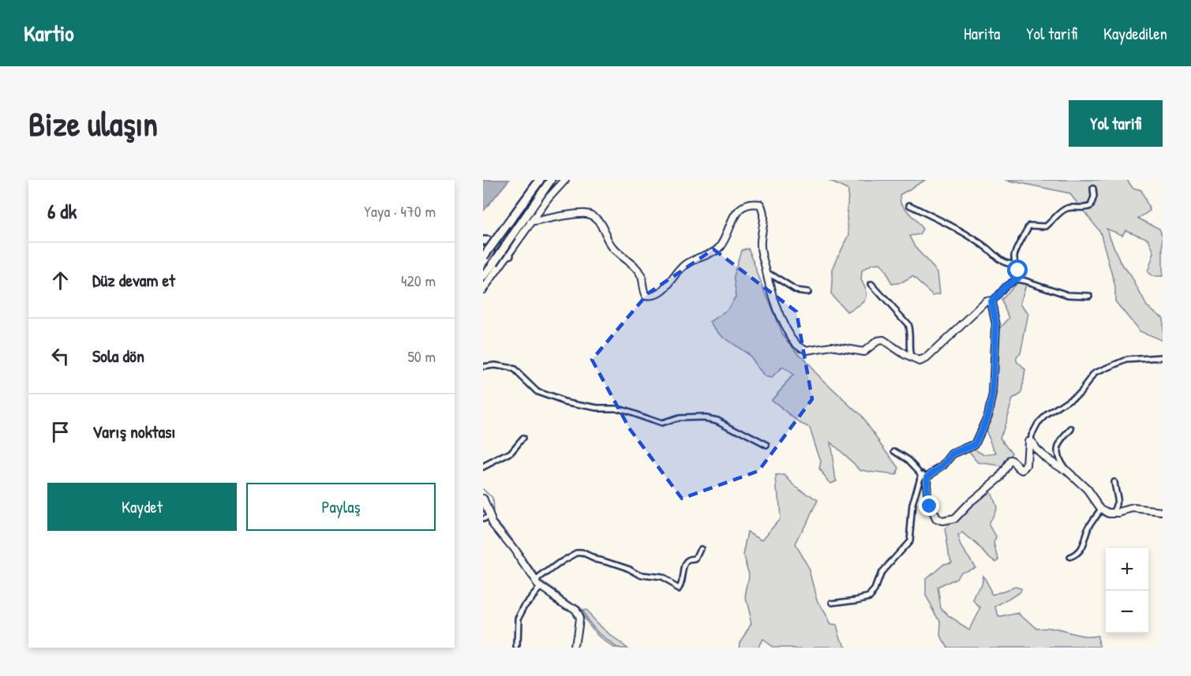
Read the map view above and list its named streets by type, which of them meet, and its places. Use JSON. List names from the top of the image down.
{
  "page": {
    "header": "Kartio",
    "nav": ["Harita", "Yol tarifi", "Kaydedilen"],
    "buttons": [
      "Yol tarifi",
      ["Kaydet", "Paylaş"]
    ],
    "title": "Bize ulaşın",
    "heading": ["6 dk", "Yaya · 470 m"],
    "list": [
      ["Düz devam et", "420 m"],
      ["Sola dön", "50 m"],
      "Varış noktası"
    ],
    "map_buttons": ["+", "−"]
  }
}
